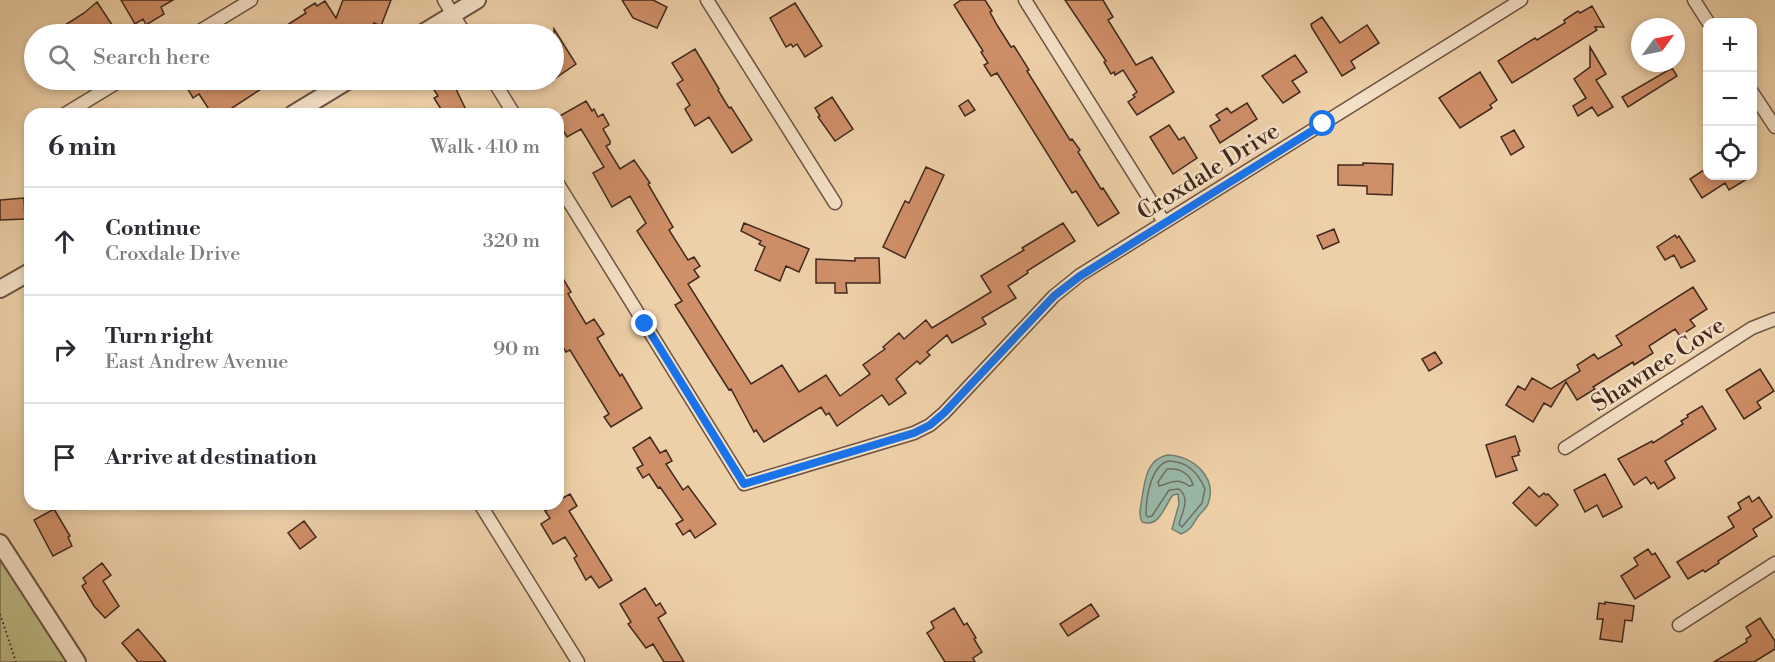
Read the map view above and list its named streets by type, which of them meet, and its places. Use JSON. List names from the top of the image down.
{
  "streets": {
    "street": ["Croxdale Drive", "Shawnee Cove"]
  },
  "north": "top right",
  "page": {
    "map_buttons": ["+", "−"],
    "search": "Search here",
    "heading": ["6 min", "Walk · 410 m"],
    "list": [
      ["Continue", "Croxdale Drive", "320 m"],
      ["Turn right", "East Andrew Avenue", "90 m"],
      "Arrive at destination"
    ]
  }
}
